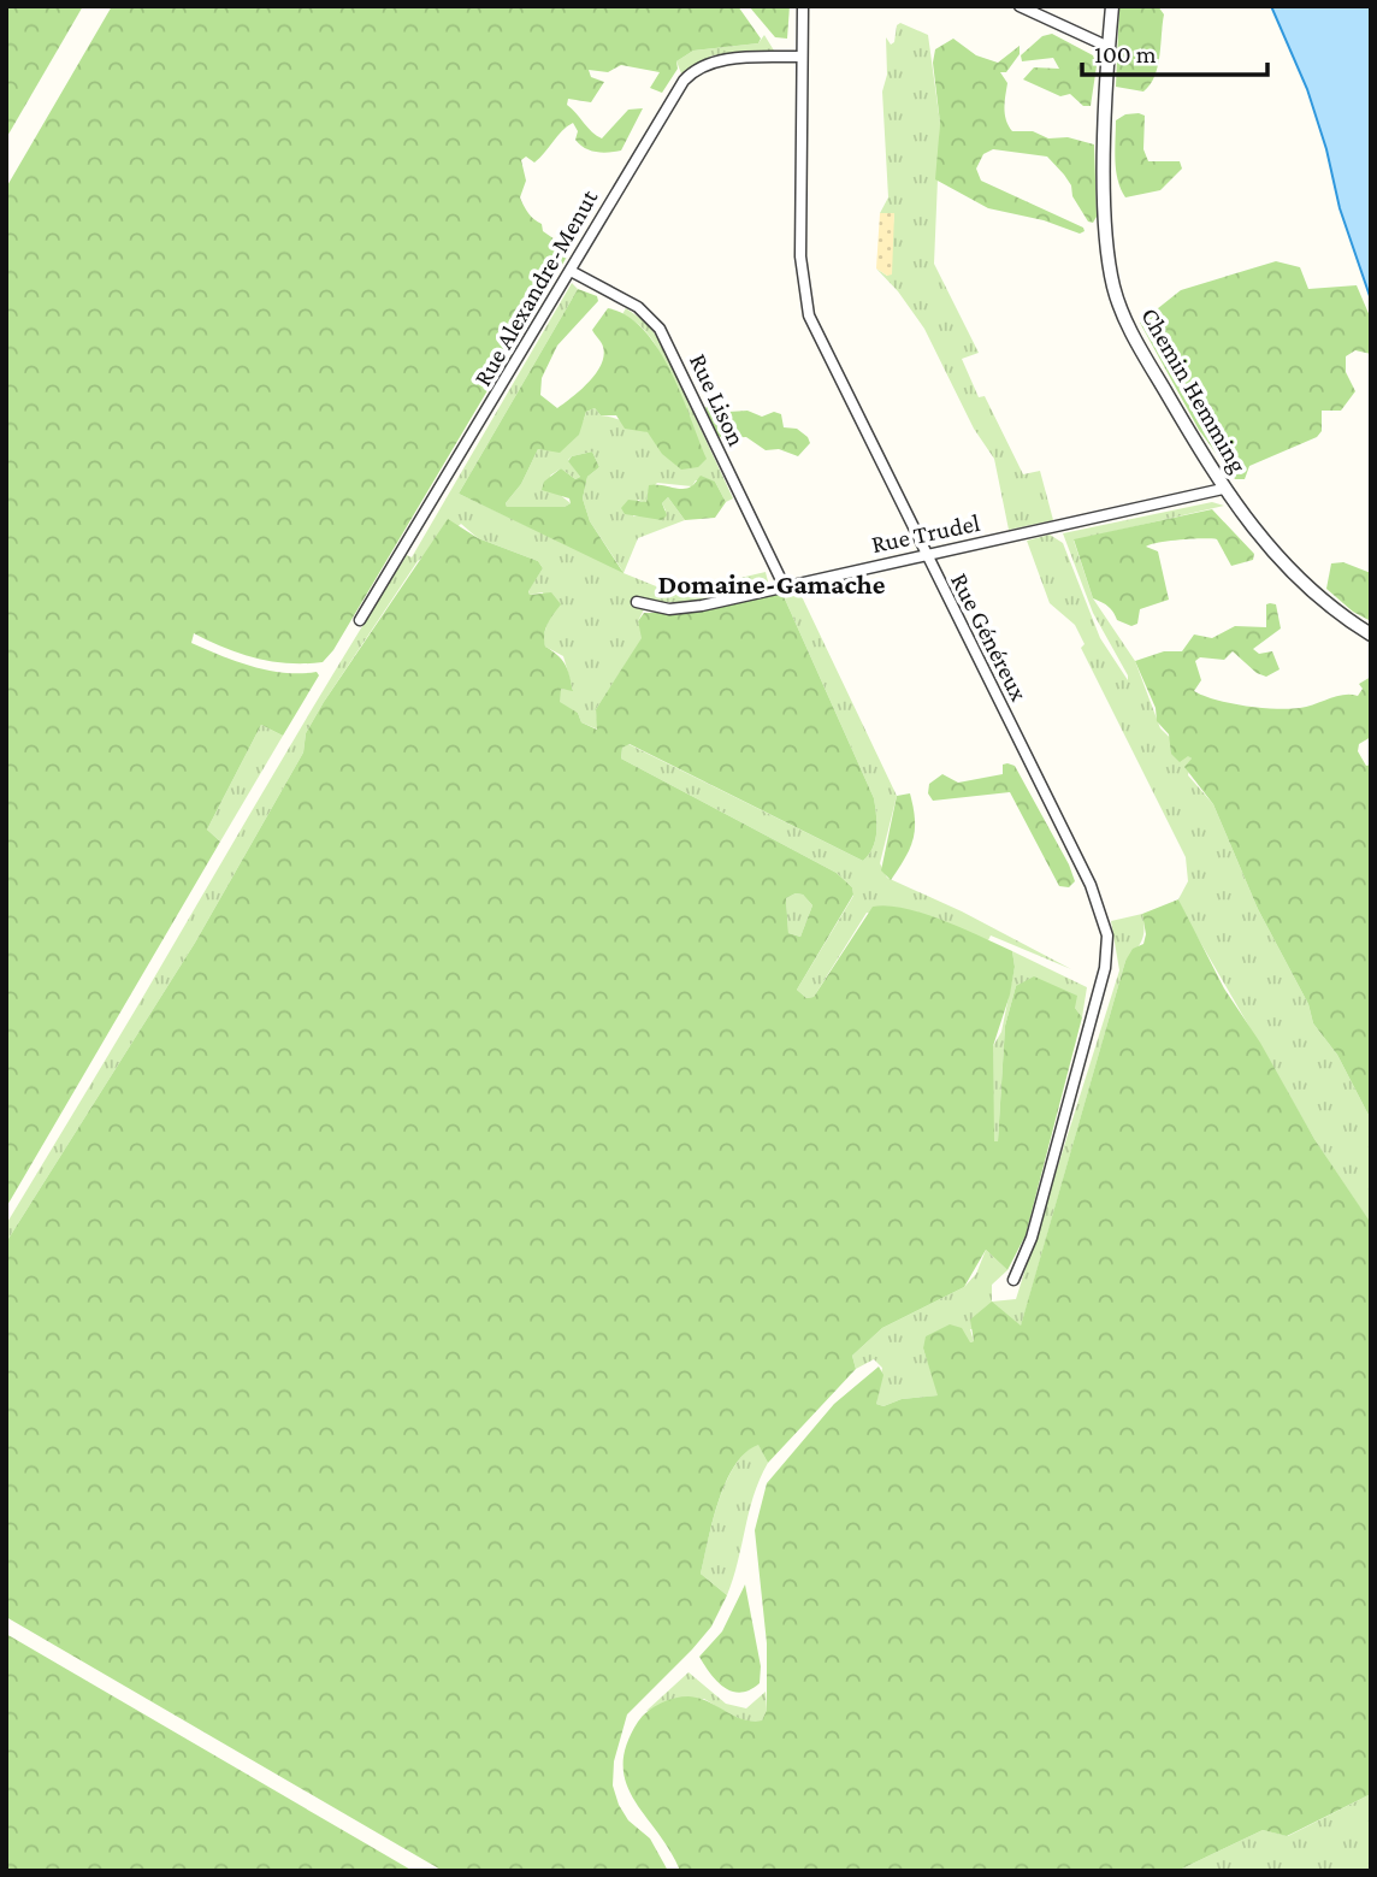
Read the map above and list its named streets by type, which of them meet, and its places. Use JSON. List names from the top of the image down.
{
  "streets": {
    "street": [
      "Rue Alexandre-Menut",
      "Chemin Hemming",
      "Rue Lison",
      "Rue Trudel",
      "Rue Généreux"
    ]
  },
  "crossings": [
    ["Rue Alexandre-Menut", "Rue Lison"],
    ["Rue Alexandre-Menut", "Rue Généreux"],
    ["Chemin Hemming", "Rue Trudel"],
    ["Rue Lison", "Rue Trudel"],
    ["Rue Trudel", "Rue Généreux"]
  ],
  "districts": ["Domaine-Gamache"],
  "scale_bar": "100 m"
}
